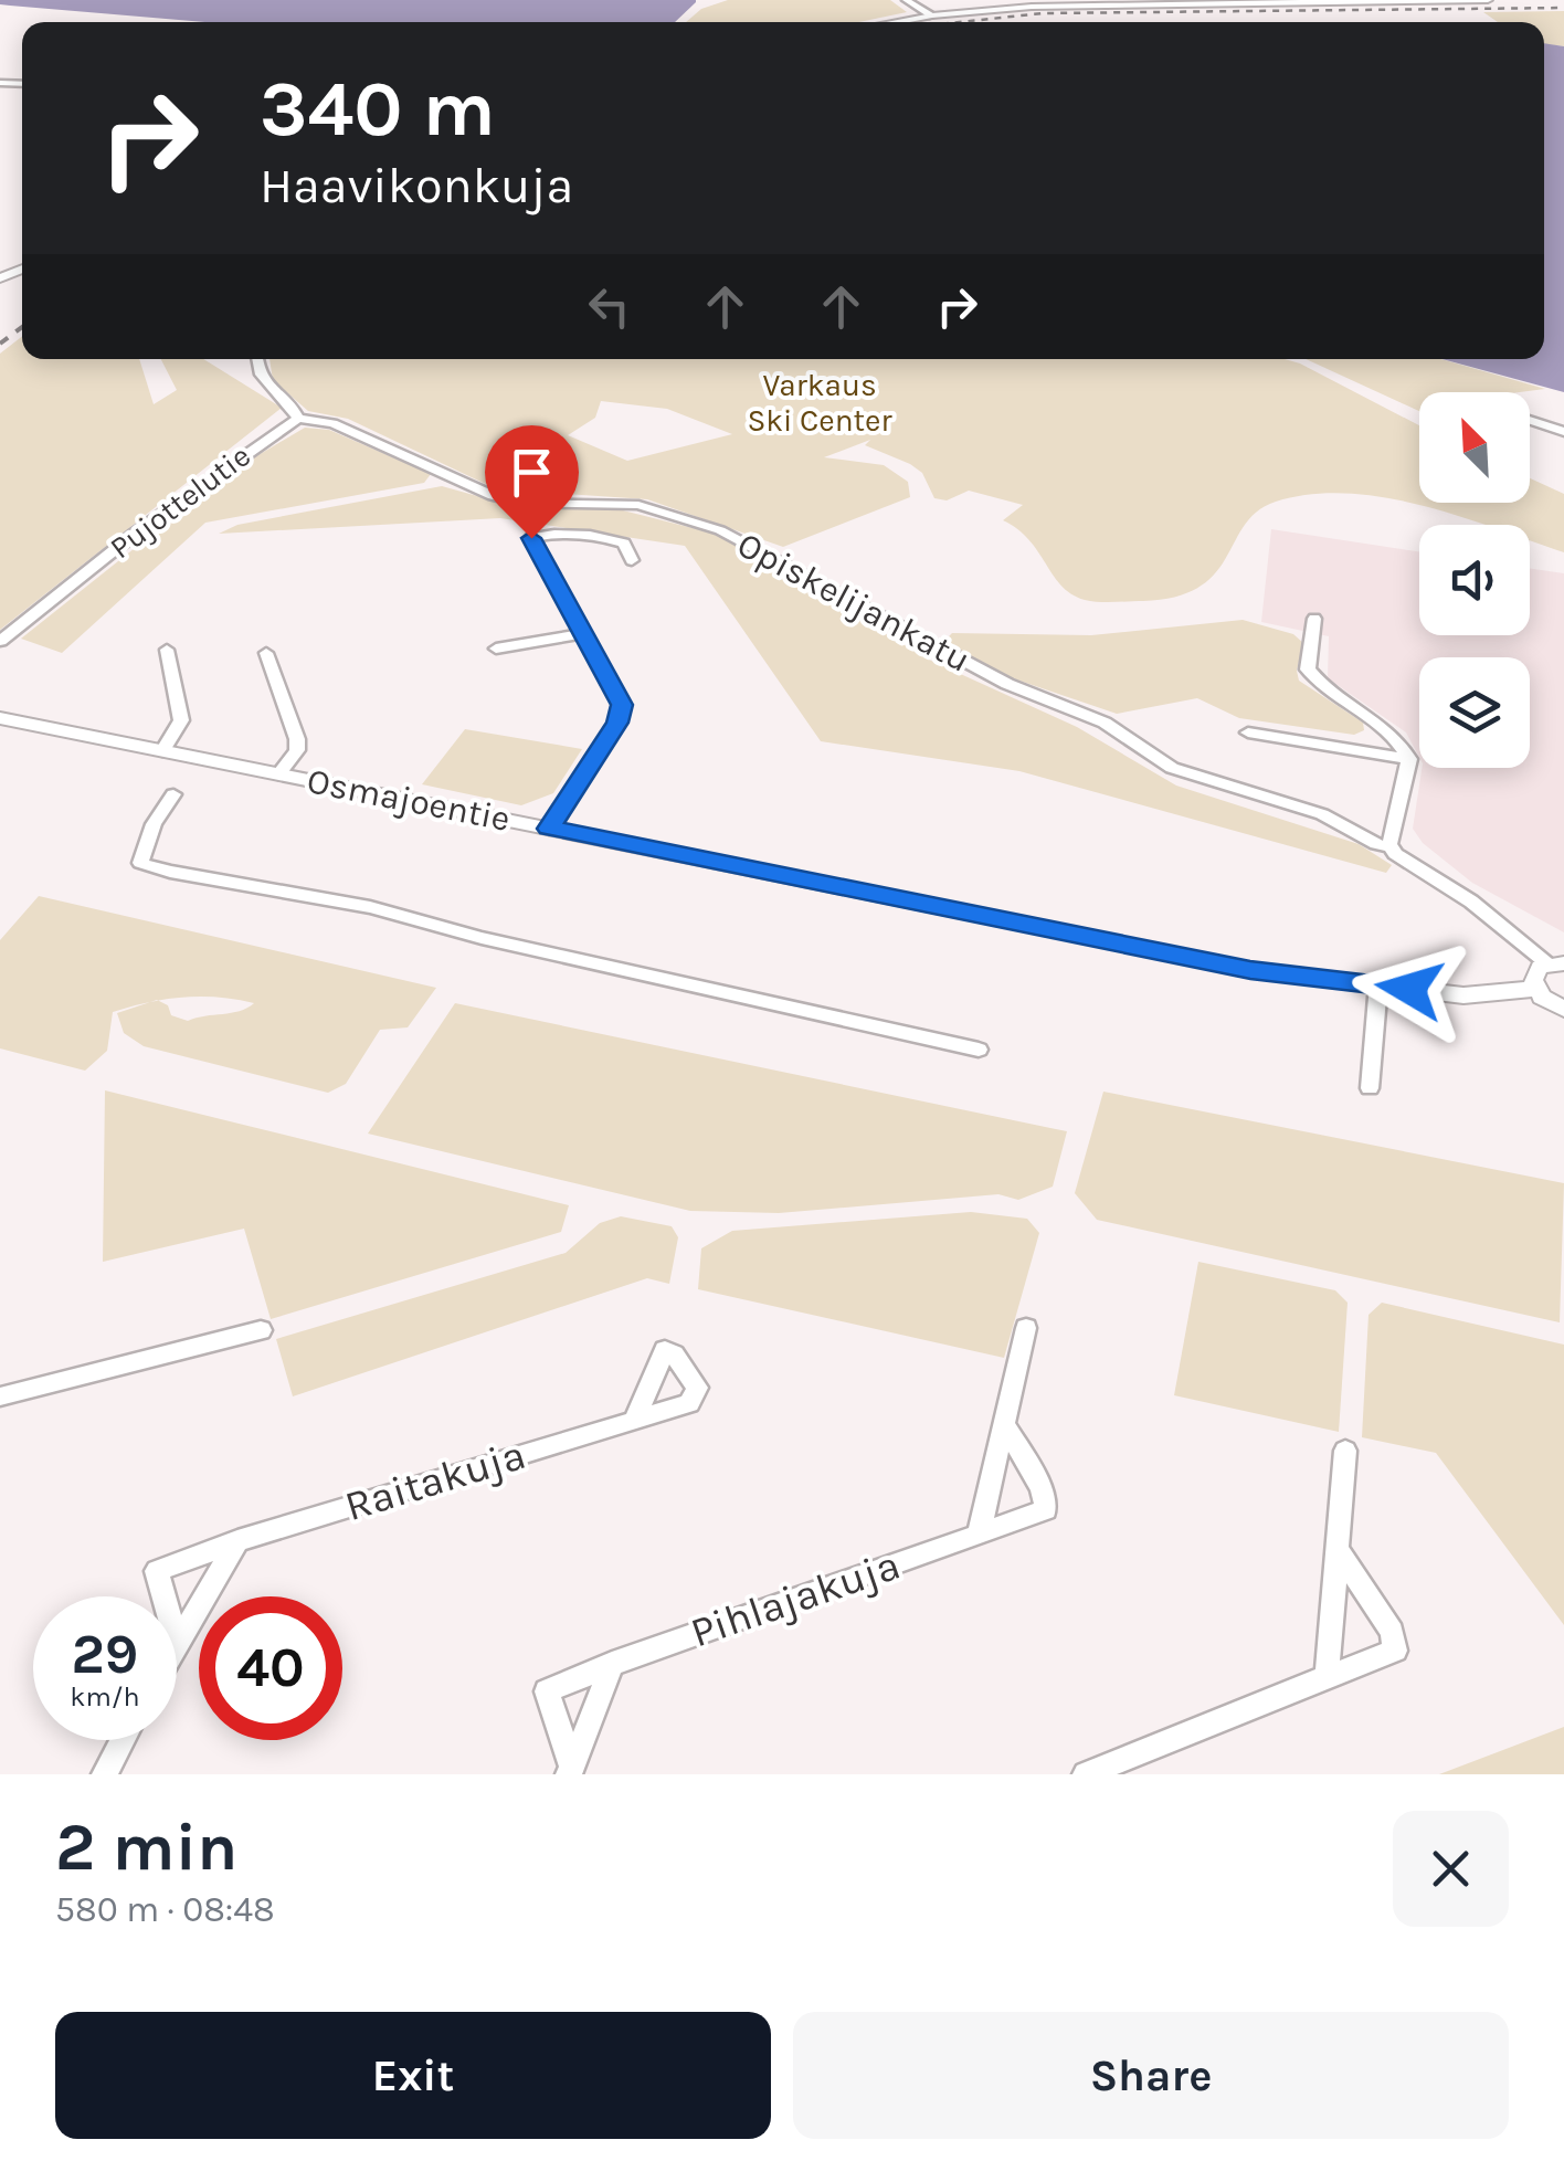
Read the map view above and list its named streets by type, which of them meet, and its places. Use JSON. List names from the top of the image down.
{
  "streets": {
    "street": [
      "Pujottelutie",
      "Opiskelijankatu",
      "Osmajoentie",
      "Raitakuja",
      "Pihlajakuja"
    ]
  },
  "crossings": [
    ["Pujottelutie", "Opiskelijankatu"]
  ],
  "parks": ["Varkaus Ski Center"],
  "north": "top left",
  "page": {
    "turn": ["340 m", "Haavikonkuja"],
    "speed": "29 km/h",
    "limit": "40",
    "heading": ["2 min", "580 m · 08:48"],
    "buttons": ["Exit", "Share"]
  }
}
